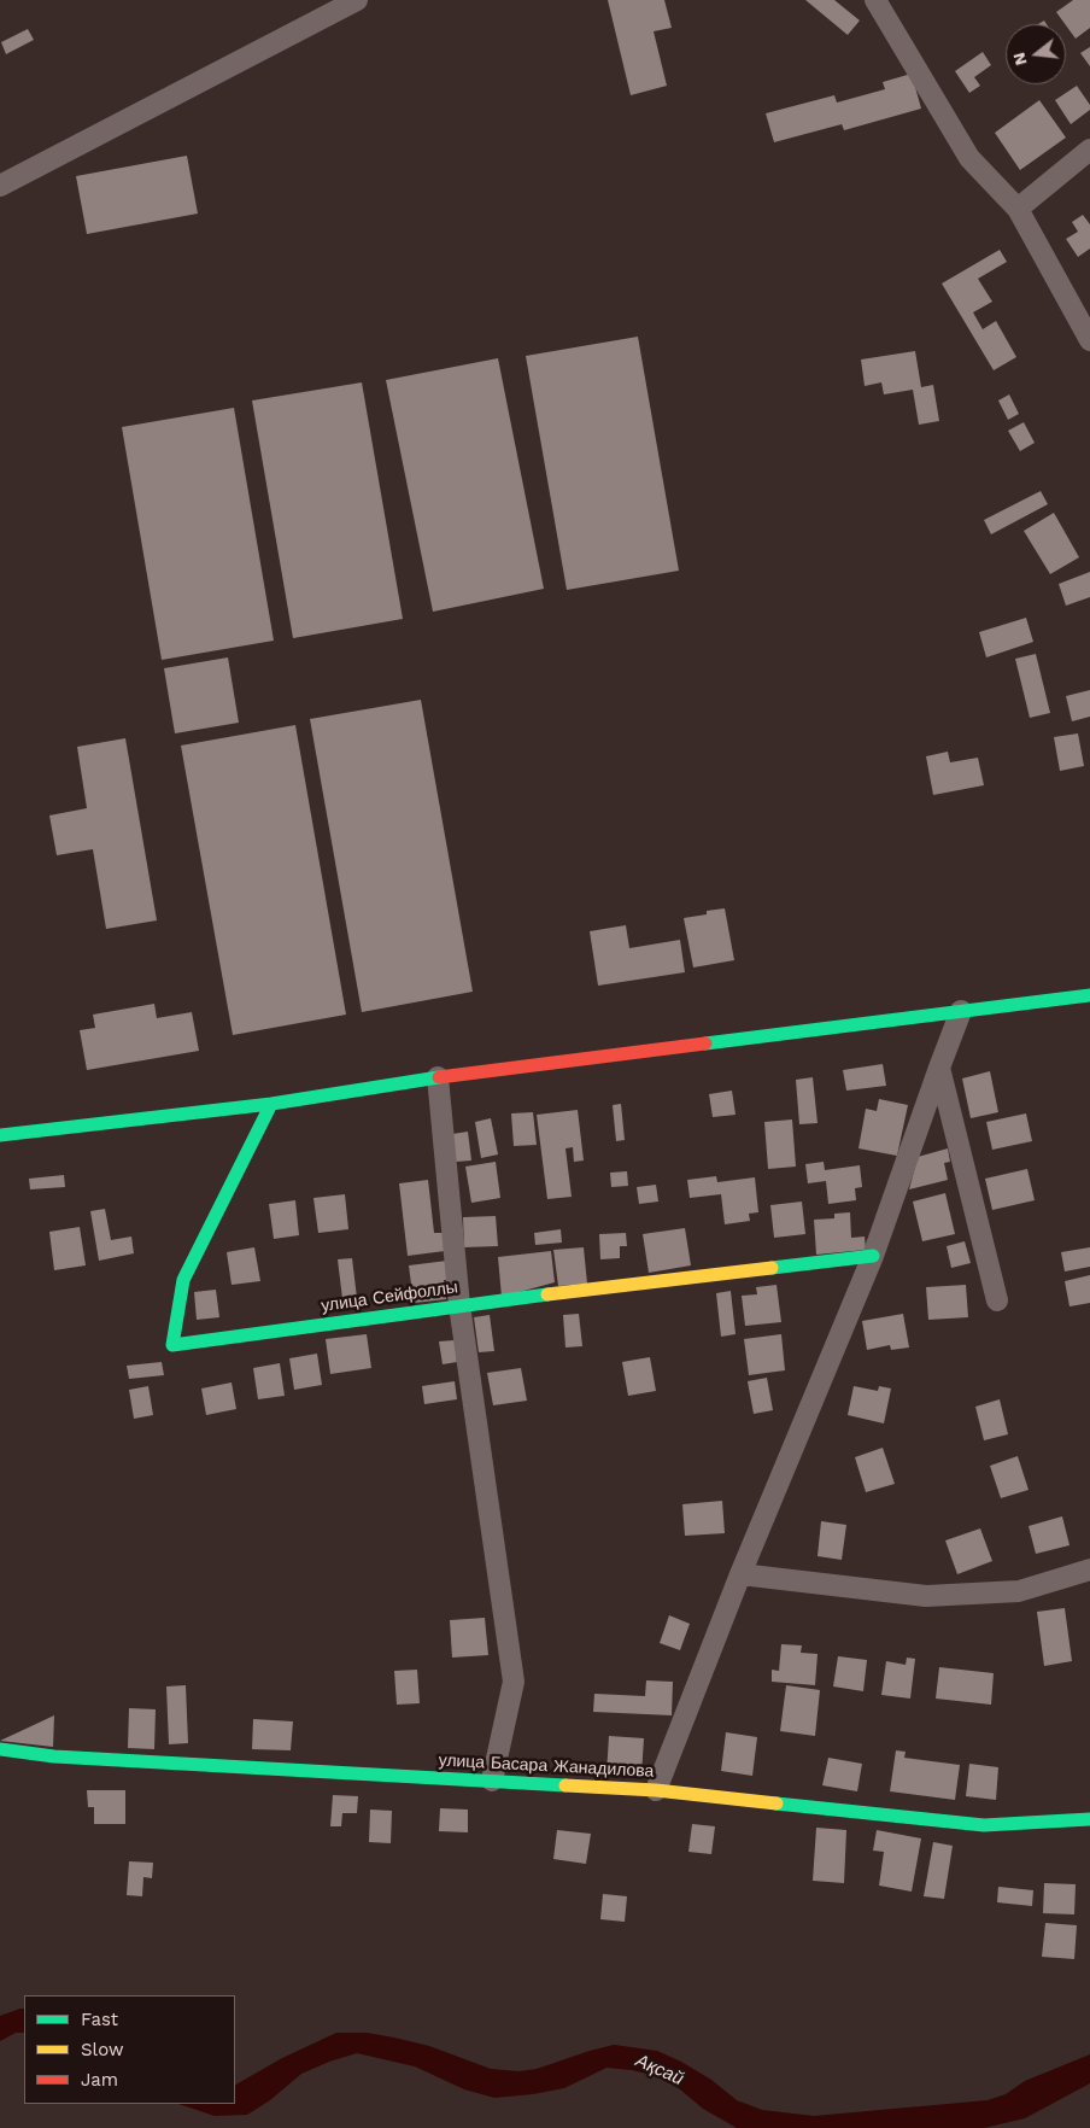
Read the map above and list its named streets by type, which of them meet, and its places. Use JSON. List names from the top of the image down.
{
  "streets": {
    "street": ["улица Сейфоллы", "улица Басара Жанадилова"]
  },
  "water": ["Ақсай"],
  "legend": ["Fast", "Slow", "Jam"],
  "north": "left"
}
